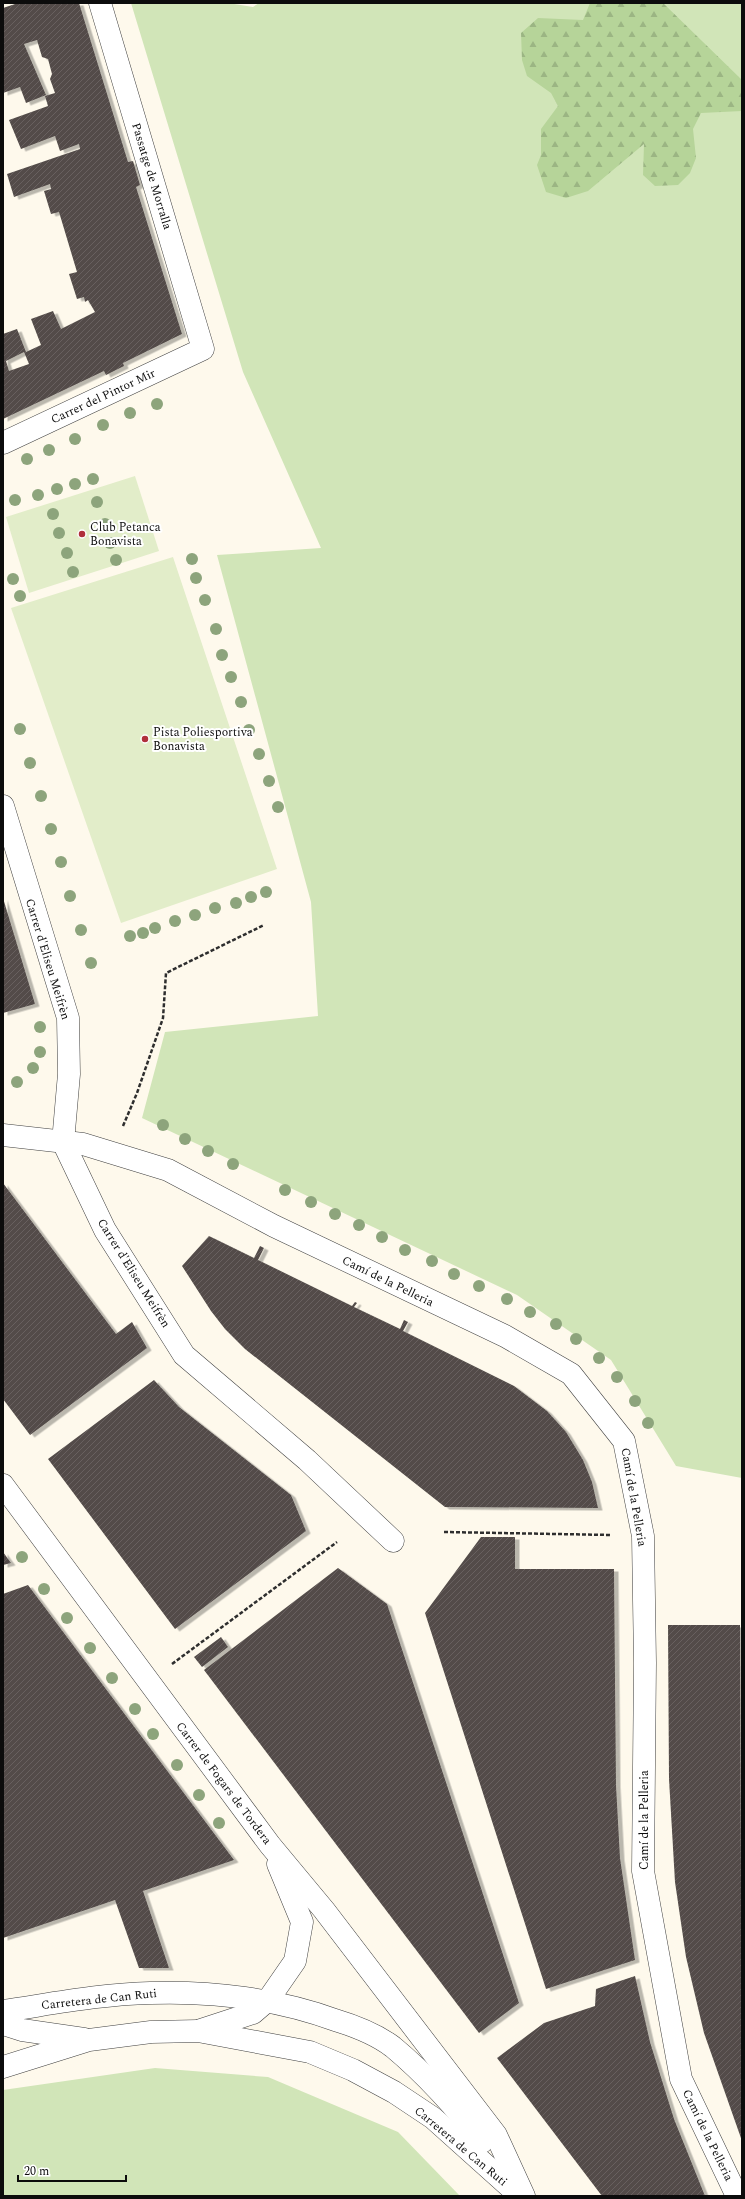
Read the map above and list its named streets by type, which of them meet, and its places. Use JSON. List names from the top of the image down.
{
  "streets": {
    "street": [
      "Passatge de Morralla",
      "Carrer del Pintor Mir",
      "Carrer d'Eliseu Meifrèn",
      "Camí de la Pelleria",
      "Carrer de Fogars de Tordera",
      "Carretera de Can Ruti"
    ]
  },
  "crossings": [
    ["Passatge de Morralla", "Carrer del Pintor Mir"],
    ["Carrer d'Eliseu Meifrèn", "Camí de la Pelleria"],
    ["Carrer de Fogars de Tordera", "Carretera de Can Ruti"]
  ],
  "places": ["Club Petanca Bonavista", "Pista Poliesportiva Bonavista"],
  "scale_bar": "20 m"
}
